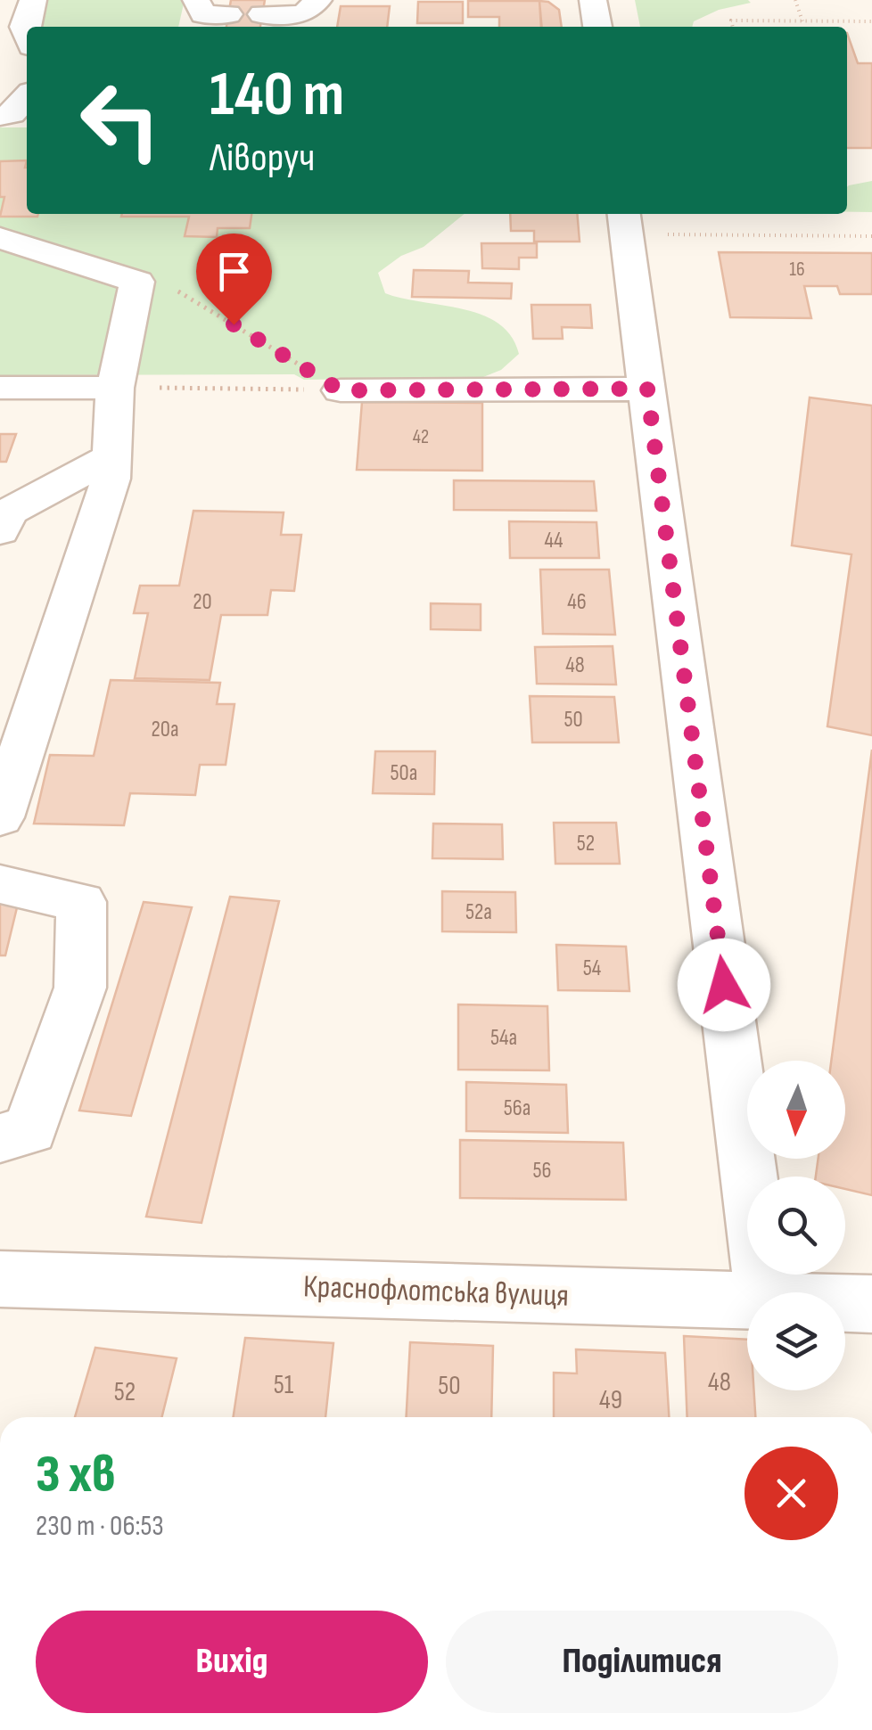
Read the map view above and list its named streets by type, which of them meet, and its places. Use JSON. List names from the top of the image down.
{
  "streets": {
    "street": ["Краснофлотська вулиця"]
  },
  "house_numbers": [
    "16",
    "42",
    "44",
    "20",
    "46",
    "48",
    "50",
    "20а",
    "50а",
    "52",
    "52а",
    "54",
    "54а",
    "56а",
    "56",
    "48",
    "51",
    "50",
    "52",
    "49"
  ],
  "north": "bottom",
  "page": {
    "turn": ["140 m", "Ліворуч"],
    "heading": ["3 хв", "230 m · 06:53"],
    "buttons": ["Вихід", "Поділитися"]
  }
}
